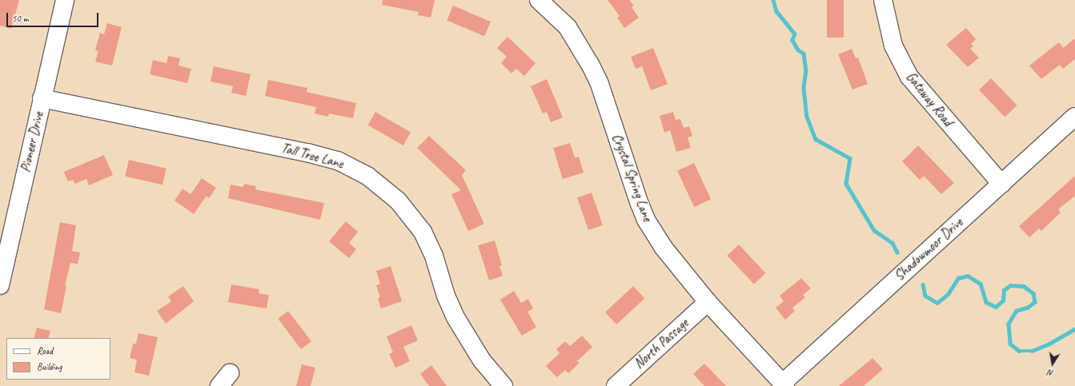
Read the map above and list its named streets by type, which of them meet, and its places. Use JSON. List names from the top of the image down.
{
  "streets": {
    "street": [
      "Gateway Road",
      "Pioneer Drive",
      "Tall Tree Lane",
      "Crystal Spring Lane",
      "Shadowmoor Drive",
      "North Passage"
    ]
  },
  "crossings": [
    ["Gateway Road", "Shadowmoor Drive"],
    ["Pioneer Drive", "Tall Tree Lane"],
    ["Crystal Spring Lane", "Shadowmoor Drive"],
    ["Crystal Spring Lane", "North Passage"]
  ],
  "legend": ["Road", "Building"],
  "scale_bar": "50 m",
  "north": "bottom"
}
